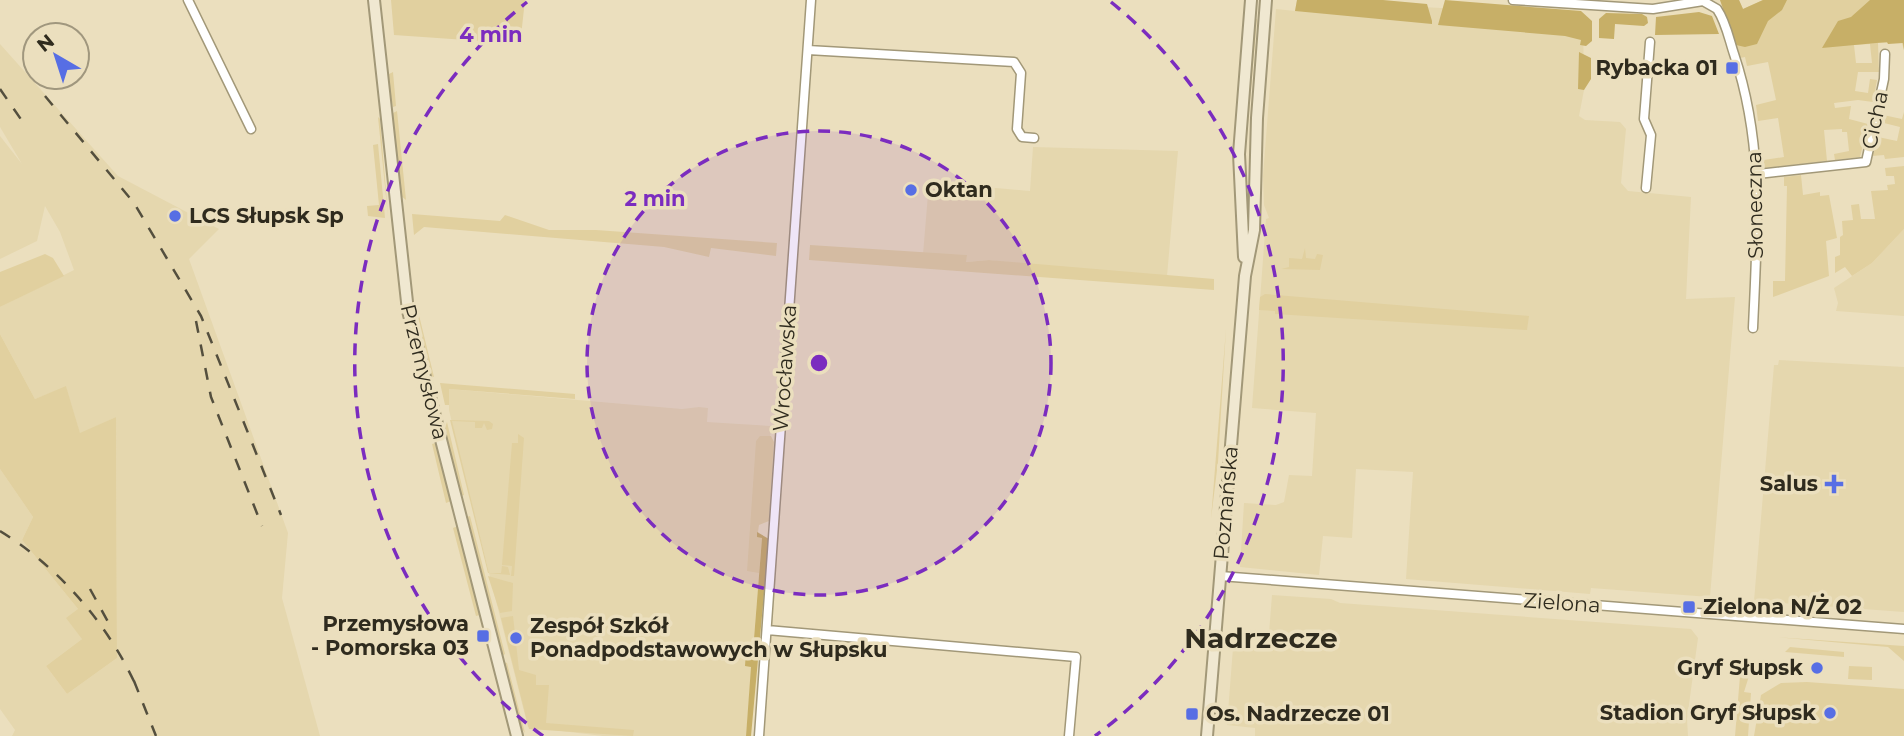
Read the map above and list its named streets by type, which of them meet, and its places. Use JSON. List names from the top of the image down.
{
  "streets": {
    "main road": ["Przemysłowa", "Poznańska"],
    "street": [
      "Cicha",
      "Słoneczna",
      "Wrocławska",
      "Zielona"
    ]
  },
  "crossings": [
    ["Cicha", "Słoneczna"],
    ["Poznańska", "Zielona"]
  ],
  "districts": ["Nadrzecze"],
  "places": {
    "transit": [
      "Rybacka 01",
      "Zielona N/Ż 02",
      "Przemysłowa - Pomorska 03",
      "Os. Nadrzecze 01"
    ],
    "other": [
      "Oktan",
      "LCS Słupsk Sp",
      "Zespół Szkół Ponadpodstawowych w Słupsku",
      "Gryf Słupsk",
      "Stadion Gryf Słupsk"
    ],
    "health": ["Salus"]
  },
  "north": "top left",
  "rings": ["4 min", "2 min"]
}
